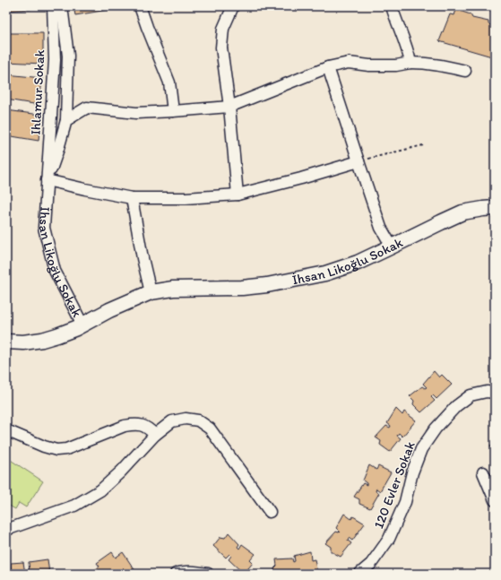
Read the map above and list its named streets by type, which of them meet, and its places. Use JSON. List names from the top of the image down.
{
  "streets": {
    "street": ["Ihlamur Sokak", "İhsan Likoğlu Sokak", "120 Evler Sokak"]
  },
  "crossings": [
    ["Ihlamur Sokak", "İhsan Likoğlu Sokak"]
  ]
}
